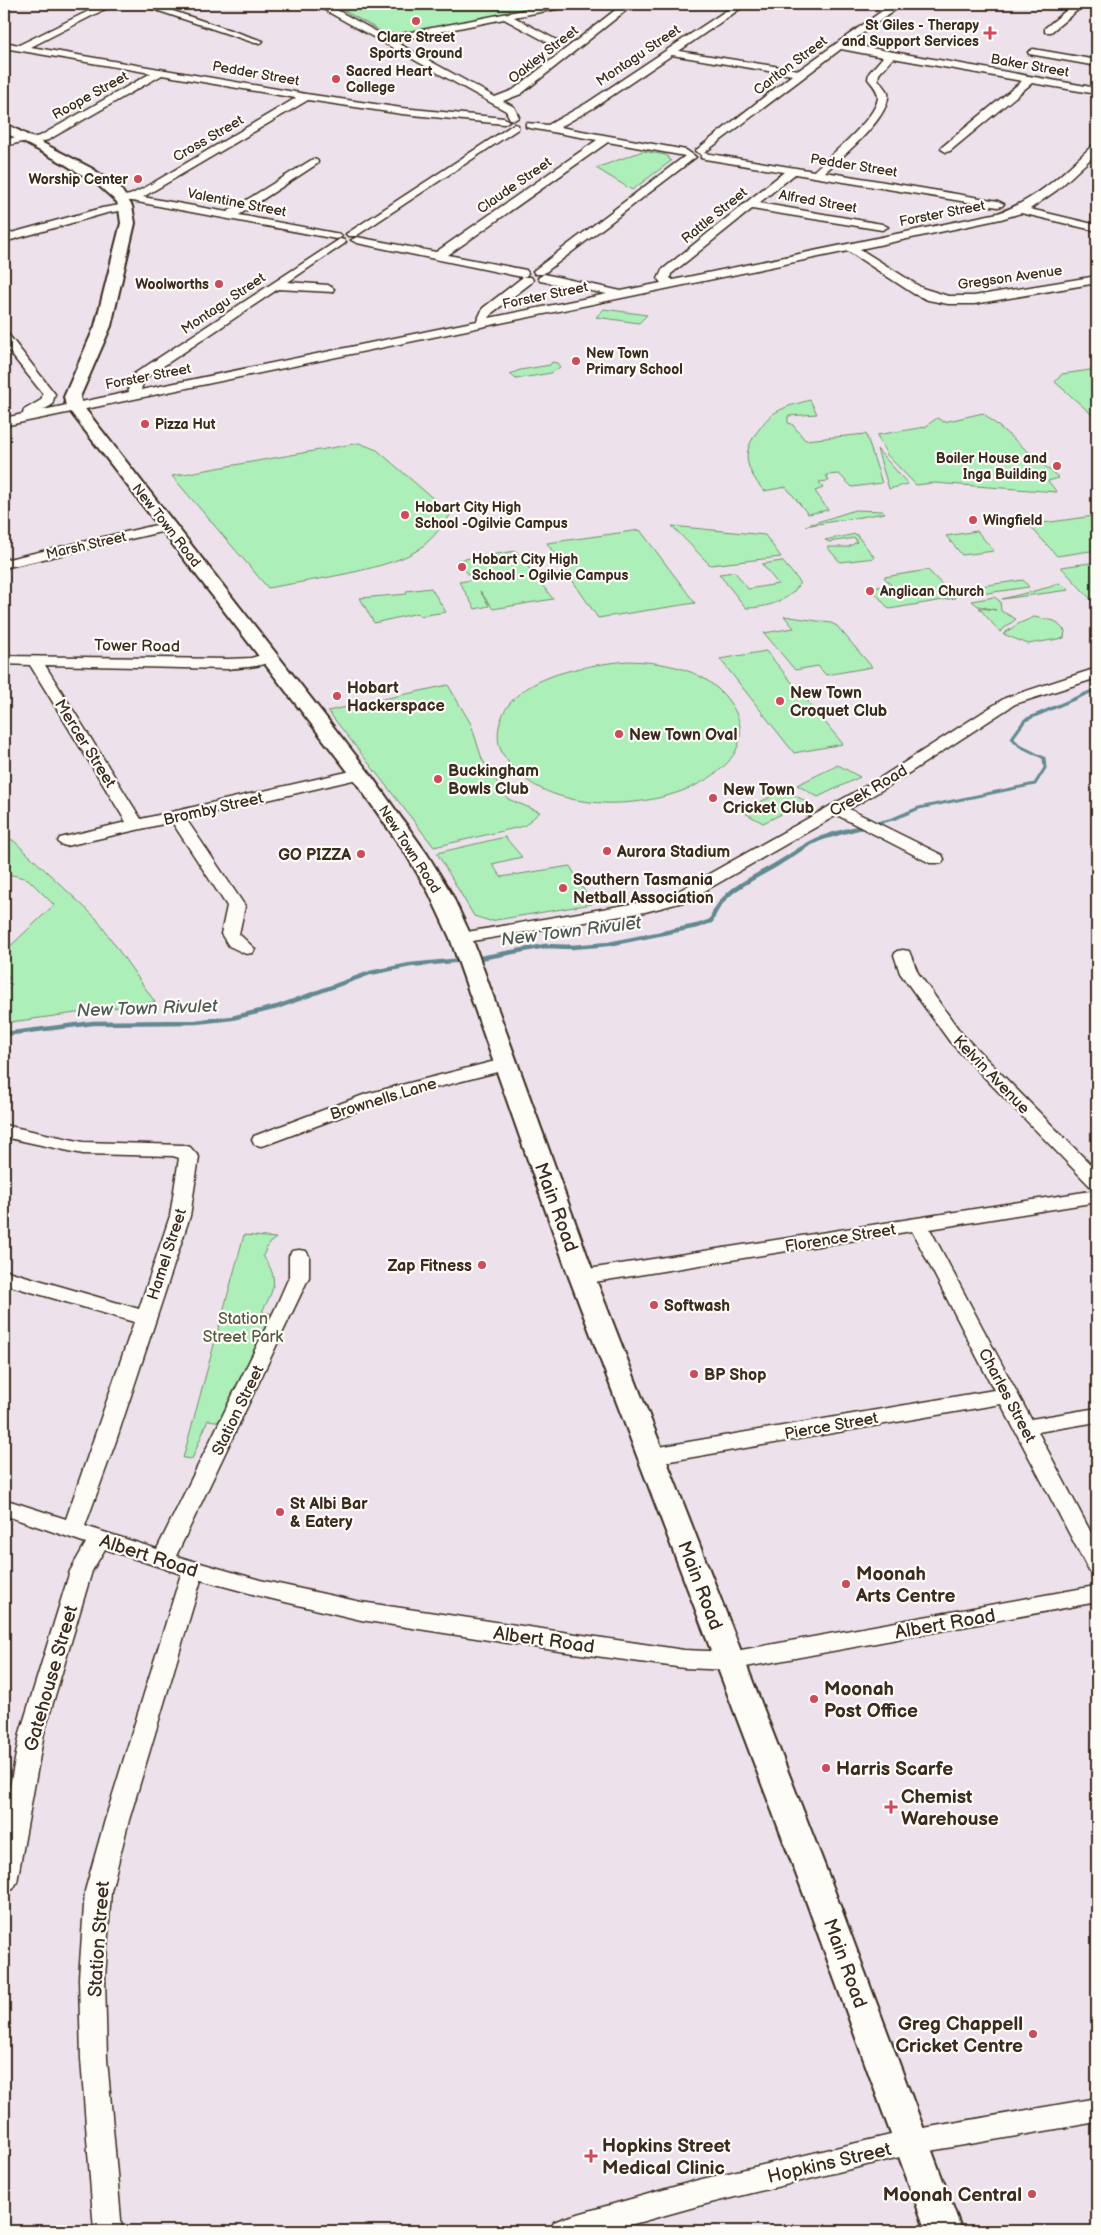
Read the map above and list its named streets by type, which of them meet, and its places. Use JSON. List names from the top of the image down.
{
  "streets": {
    "main road": ["New Town Road", "Main Road"],
    "street": [
      "Oakley Street",
      "Montagu Street",
      "Carlton Street",
      "Baker Street",
      "Pedder Street",
      "Roope Street",
      "Cross Street",
      "Claude Street",
      "Alfred Street",
      "Valentine Street",
      "Forster Street",
      "Rattle Street",
      "Gregson Avenue",
      "Marsh Street",
      "Tower Road",
      "Mercer Street",
      "Creek Road",
      "Bromby Street",
      "Kelvin Avenue",
      "Brownells Lane",
      "Florence Street",
      "Hamel Street",
      "Charles Street",
      "Station Street",
      "Pierce Street",
      "Albert Road",
      "Gatehouse Street",
      "Hopkins Street"
    ]
  },
  "crossings": [
    ["Montagu Street", "Pedder Street"],
    ["Montagu Street", "Valentine Street"],
    ["Montagu Street", "Forster Street"],
    ["Carlton Street", "Baker Street"],
    ["Carlton Street", "Pedder Street"],
    ["Pedder Street", "Roope Street"],
    ["Pedder Street", "Cross Street"],
    ["Pedder Street", "Claude Street"],
    ["Pedder Street", "Rattle Street"],
    ["Cross Street", "Valentine Street"],
    ["Alfred Street", "Rattle Street"],
    ["Forster Street", "Rattle Street"],
    ["Forster Street", "Gregson Avenue"],
    ["Forster Street", "New Town Road"],
    ["New Town Road", "Marsh Street"],
    ["New Town Road", "Tower Road"],
    ["New Town Road", "Creek Road"],
    ["New Town Road", "Bromby Street"],
    ["New Town Road", "Main Road"],
    ["Tower Road", "Mercer Street"],
    ["Mercer Street", "Bromby Street"],
    ["Creek Road", "Main Road"],
    ["Brownells Lane", "Main Road"],
    ["Main Road", "Florence Street"],
    ["Main Road", "Pierce Street"],
    ["Main Road", "Albert Road"],
    ["Main Road", "Hopkins Street"],
    ["Florence Street", "Charles Street"],
    ["Hamel Street", "Albert Road"],
    ["Charles Street", "Pierce Street"],
    ["Station Street", "Albert Road"],
    ["Albert Road", "Gatehouse Street"]
  ],
  "water": ["New Town Rivulet"],
  "parks": ["Station Street Park"],
  "places": {
    "other": [
      "Clare Street Sports Ground",
      "Sacred Heart College",
      "Worship Center",
      "Woolworths",
      "New Town Primary School",
      "Pizza Hut",
      "Boiler House and Inga Building",
      "Hobart City High School -Ogilvie Campus",
      "Wingfield",
      "Hobart City High School - Ogilvie Campus",
      "Anglican Church",
      "Hobart Hackerspace",
      "New Town Croquet Club",
      "New Town Oval",
      "Buckingham Bowls Club",
      "New Town Cricket Club",
      "Aurora Stadium",
      "GO PIZZA",
      "Southern Tasmania Netball Association",
      "Zap Fitness",
      "Softwash",
      "BP Shop",
      "St Albi Bar & Eatery",
      "Moonah Arts Centre",
      "Moonah Post Office",
      "Harris Scarfe",
      "Greg Chappell Cricket Centre",
      "Moonah Central"
    ],
    "health": ["St Giles - Therapy and Support Services", "Chemist Warehouse", "Hopkins Street Medical Clinic"]
  }
}
